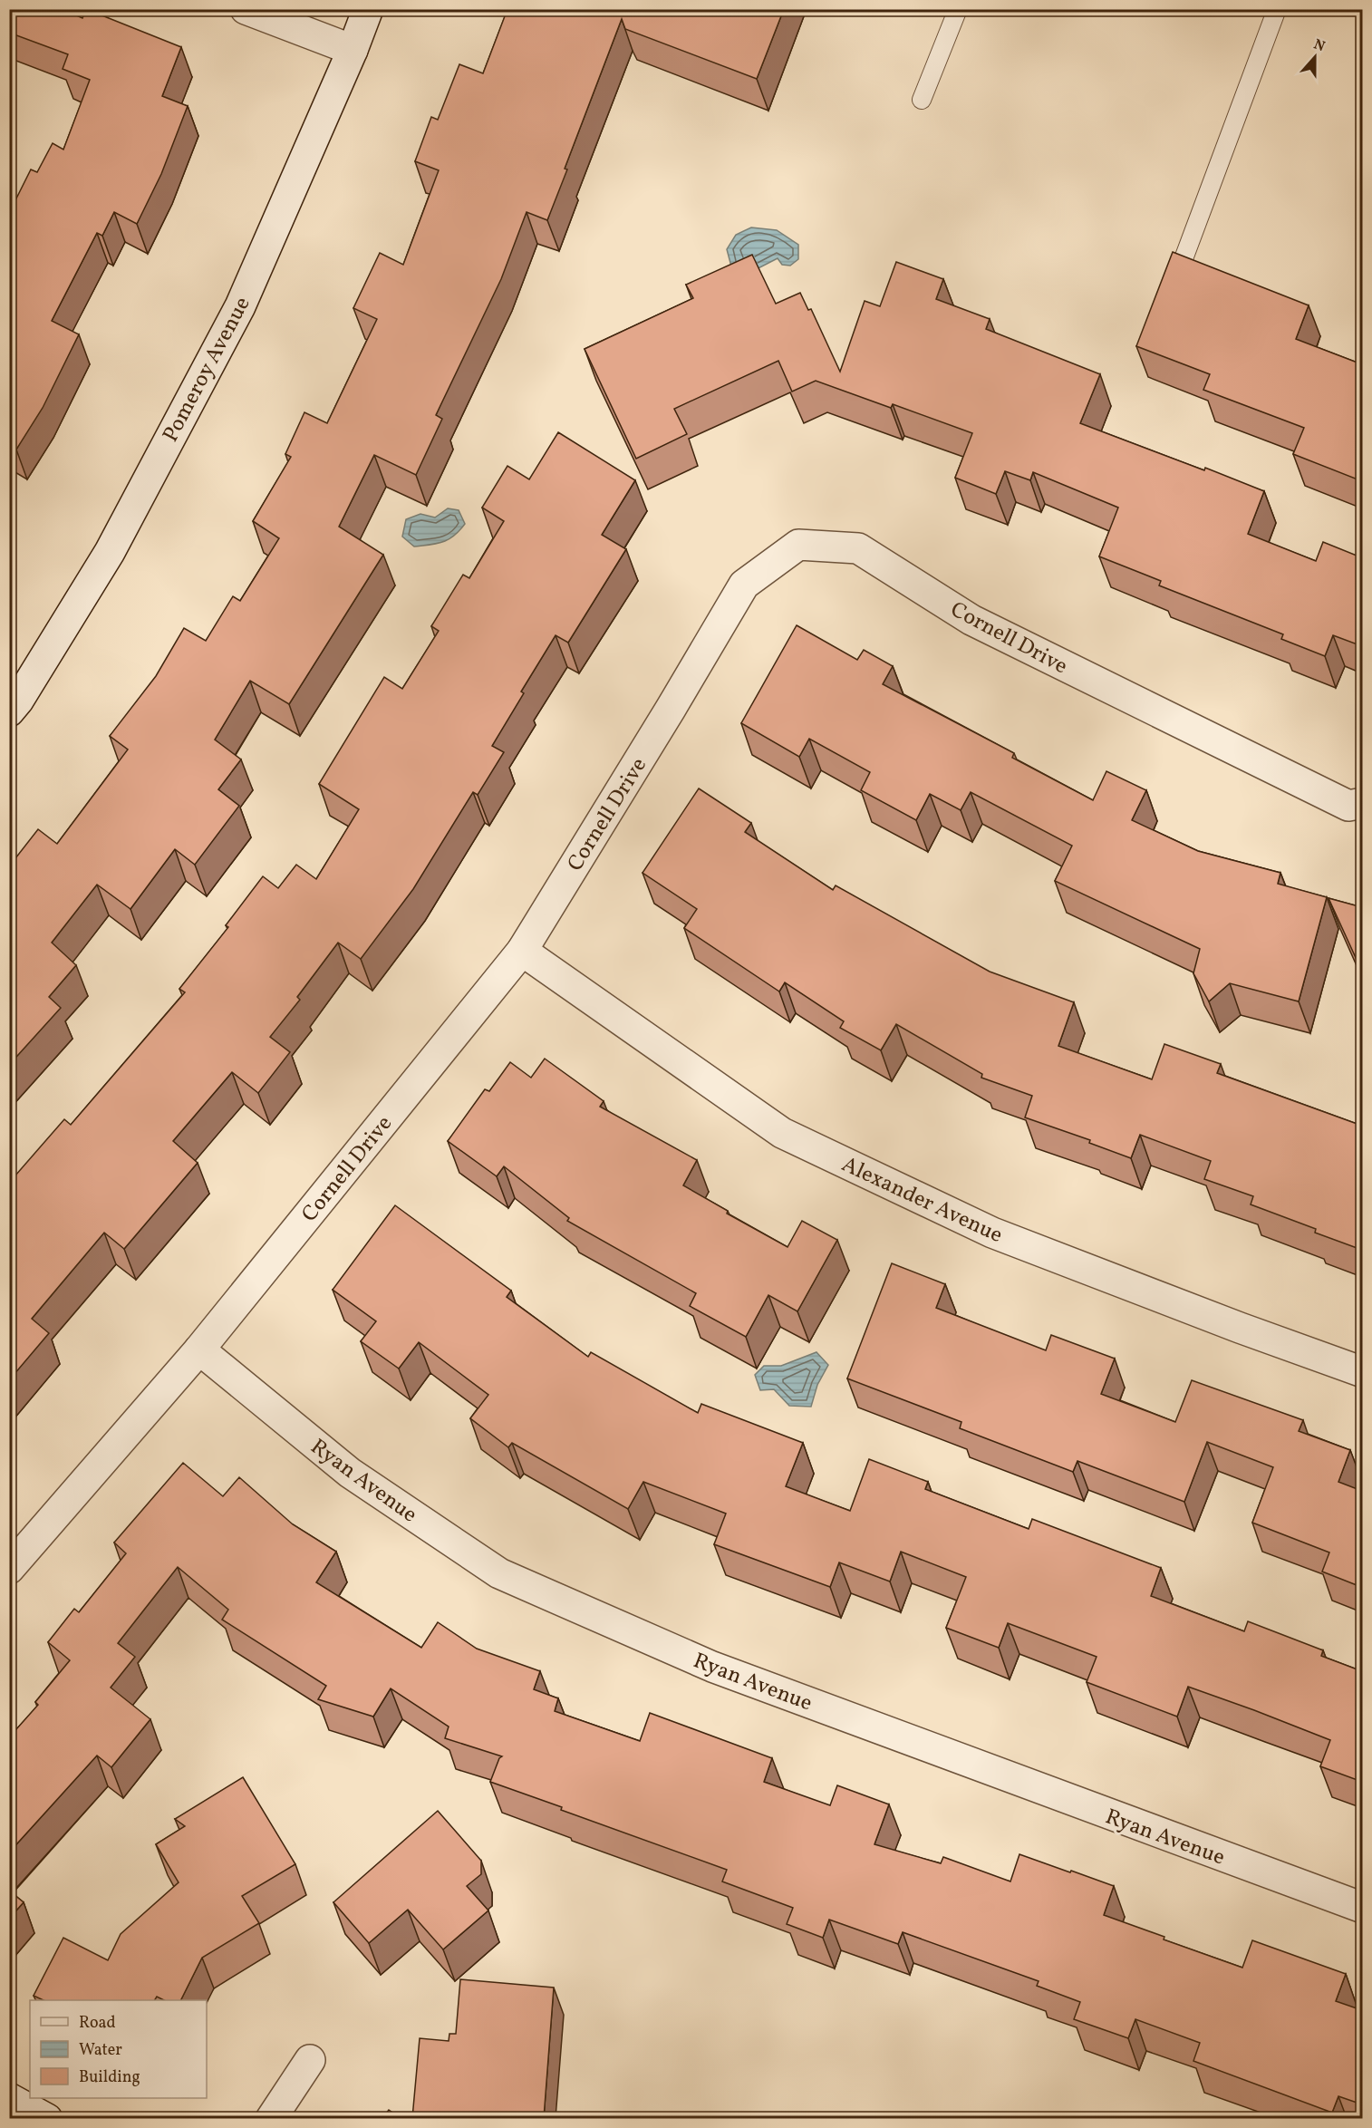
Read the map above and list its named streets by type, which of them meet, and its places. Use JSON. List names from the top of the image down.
{
  "streets": {
    "street": [
      "Pomeroy Avenue",
      "Cornell Drive",
      "Alexander Avenue",
      "Ryan Avenue"
    ]
  },
  "crossings": [
    ["Cornell Drive", "Alexander Avenue"],
    ["Cornell Drive", "Ryan Avenue"]
  ],
  "legend": ["Road", "Water", "Building"],
  "north": "top"
}
